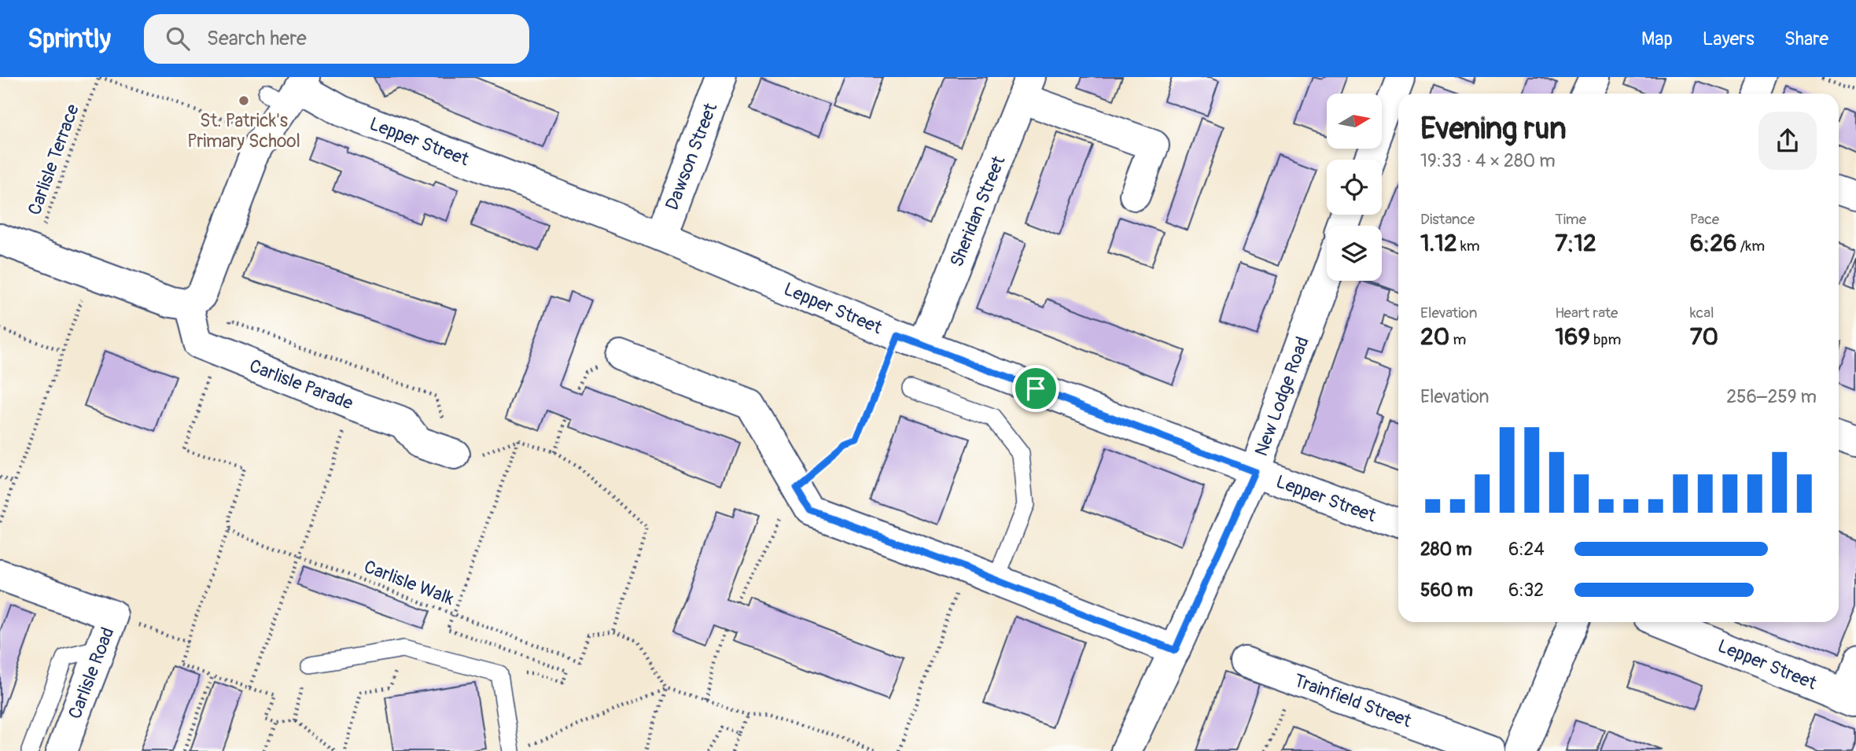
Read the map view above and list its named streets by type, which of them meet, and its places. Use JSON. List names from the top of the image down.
{
  "streets": {
    "street": [
      "Lepper Street",
      "Dawson Street",
      "Sheridan Street",
      "Carlisle Parade",
      "New Lodge Road",
      "Carlisle Road",
      "Trainfield Street"
    ],
    "path": ["Carlisle Terrace", "Carlisle Walk"]
  },
  "crossings": [
    ["Lepper Street", "Dawson Street"],
    ["Lepper Street", "Sheridan Street"],
    ["Lepper Street", "New Lodge Road"]
  ],
  "places": ["St. Patrick's Primary School"],
  "north": "right",
  "page": {
    "header": "Sprintly",
    "search": "Search here",
    "nav": ["Map", "Layers", "Share"],
    "heading": ["Evening run", "19:33 · 4 × 280 m"],
    "stats": [
      ["Distance", "1.12 km"],
      ["Time", "7:12"],
      ["Pace", "6:26 /km"],
      ["Elevation", "20 m"],
      ["Heart rate", "169 bpm"],
      ["kcal", "70"]
    ],
    "chart": ["Elevation", "256–259 m"],
    "list": [
      {
        "name": "280 m",
        "note": "6:24"
      },
      {
        "name": "560 m",
        "note": "6:32"
      }
    ]
  }
}
